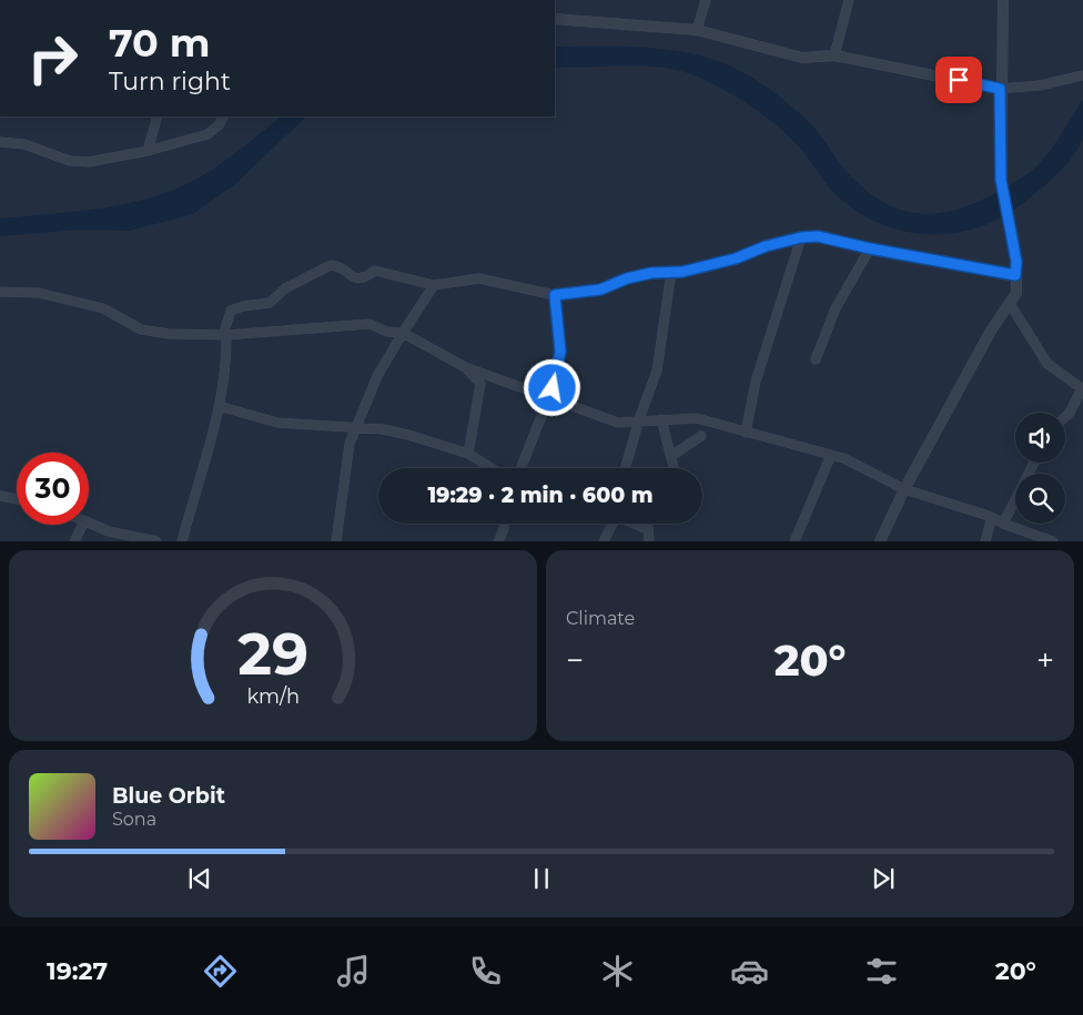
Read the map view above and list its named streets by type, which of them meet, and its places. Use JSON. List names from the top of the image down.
{
  "page": {
    "turn": ["70 m", "Turn right"],
    "limit": "30",
    "trip": "19:29 · 2 min · 600 m",
    "tile": "Climate",
    "heat": ["−", "20°", "+"],
    "song": ["Blue Orbit", "Sona"],
    "tabs": ["19:27", "20°"],
    "gauge": ["29", "km/h"]
  }
}
